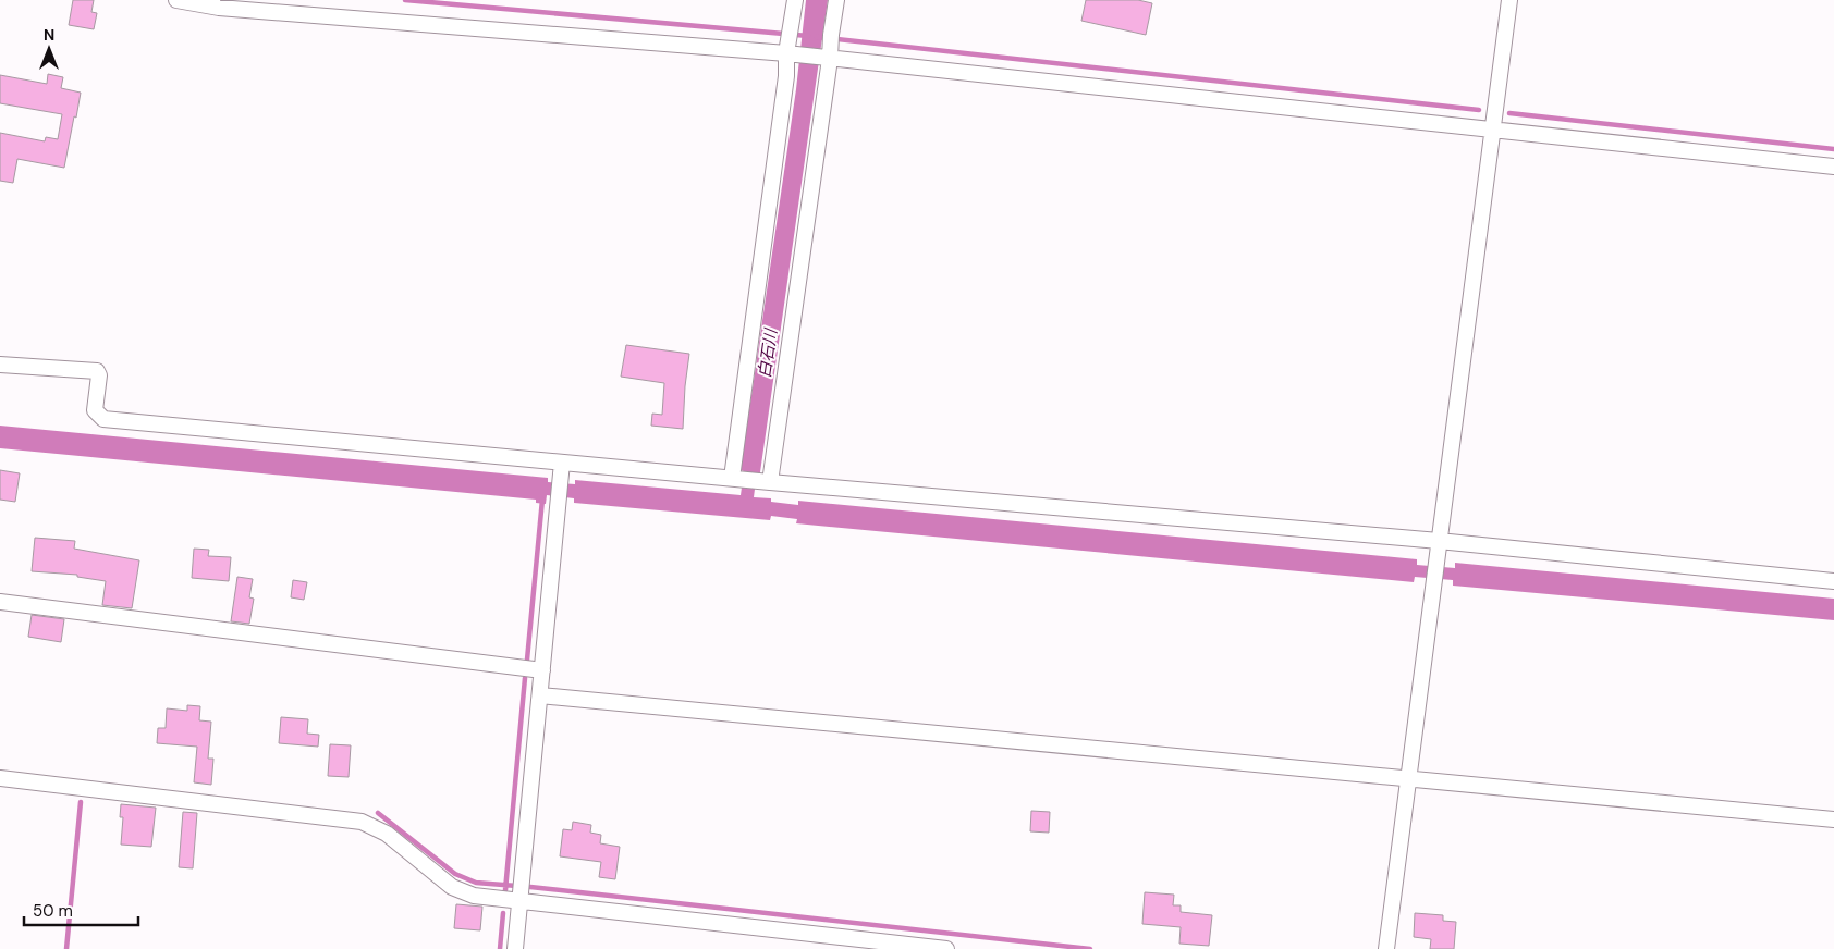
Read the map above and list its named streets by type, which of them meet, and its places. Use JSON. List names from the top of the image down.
{
  "water": ["白石川"],
  "scale_bar": "50 m",
  "north": "top"
}
